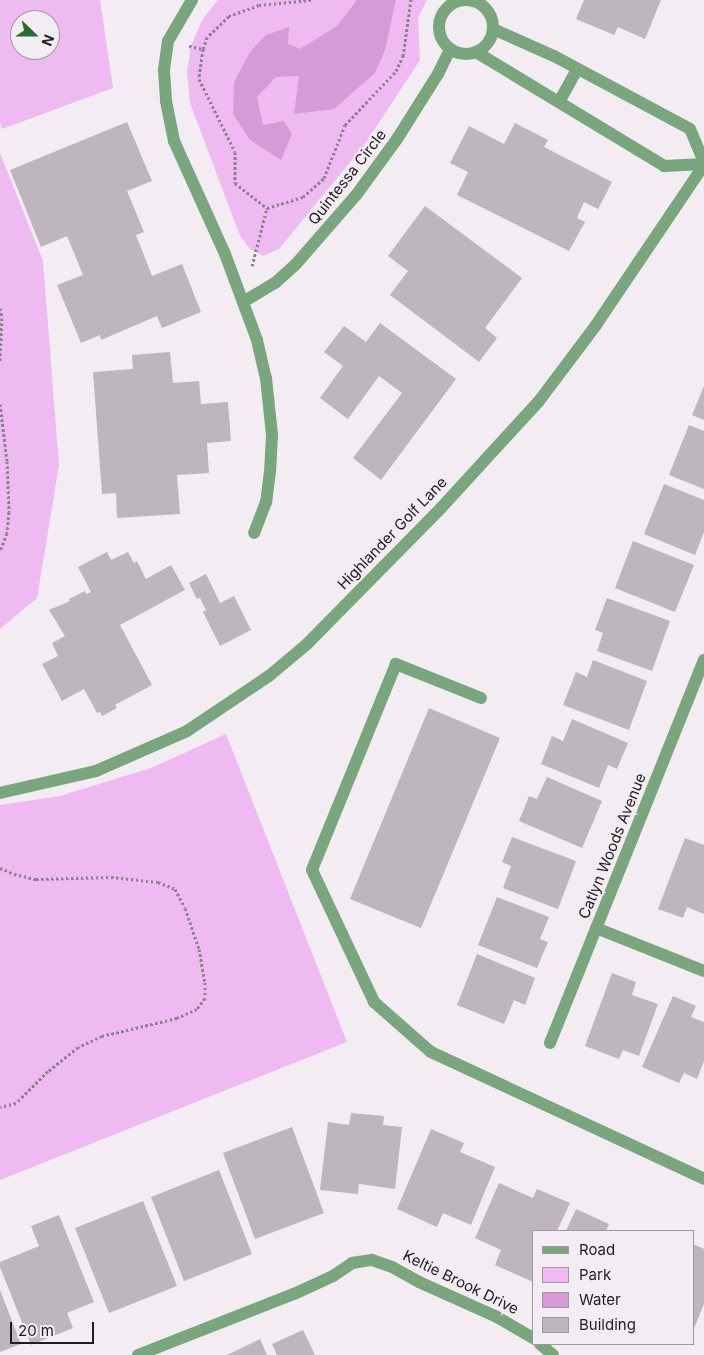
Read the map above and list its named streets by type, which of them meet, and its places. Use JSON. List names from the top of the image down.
{
  "streets": {
    "street": [
      "Quintessa Circle",
      "Highlander Golf Lane",
      "Catlyn Woods Avenue",
      "Keltie Brook Drive"
    ]
  },
  "legend": [
    "Road",
    "Park",
    "Water",
    "Building"
  ],
  "scale_bar": "20 m",
  "north": "right"
}
